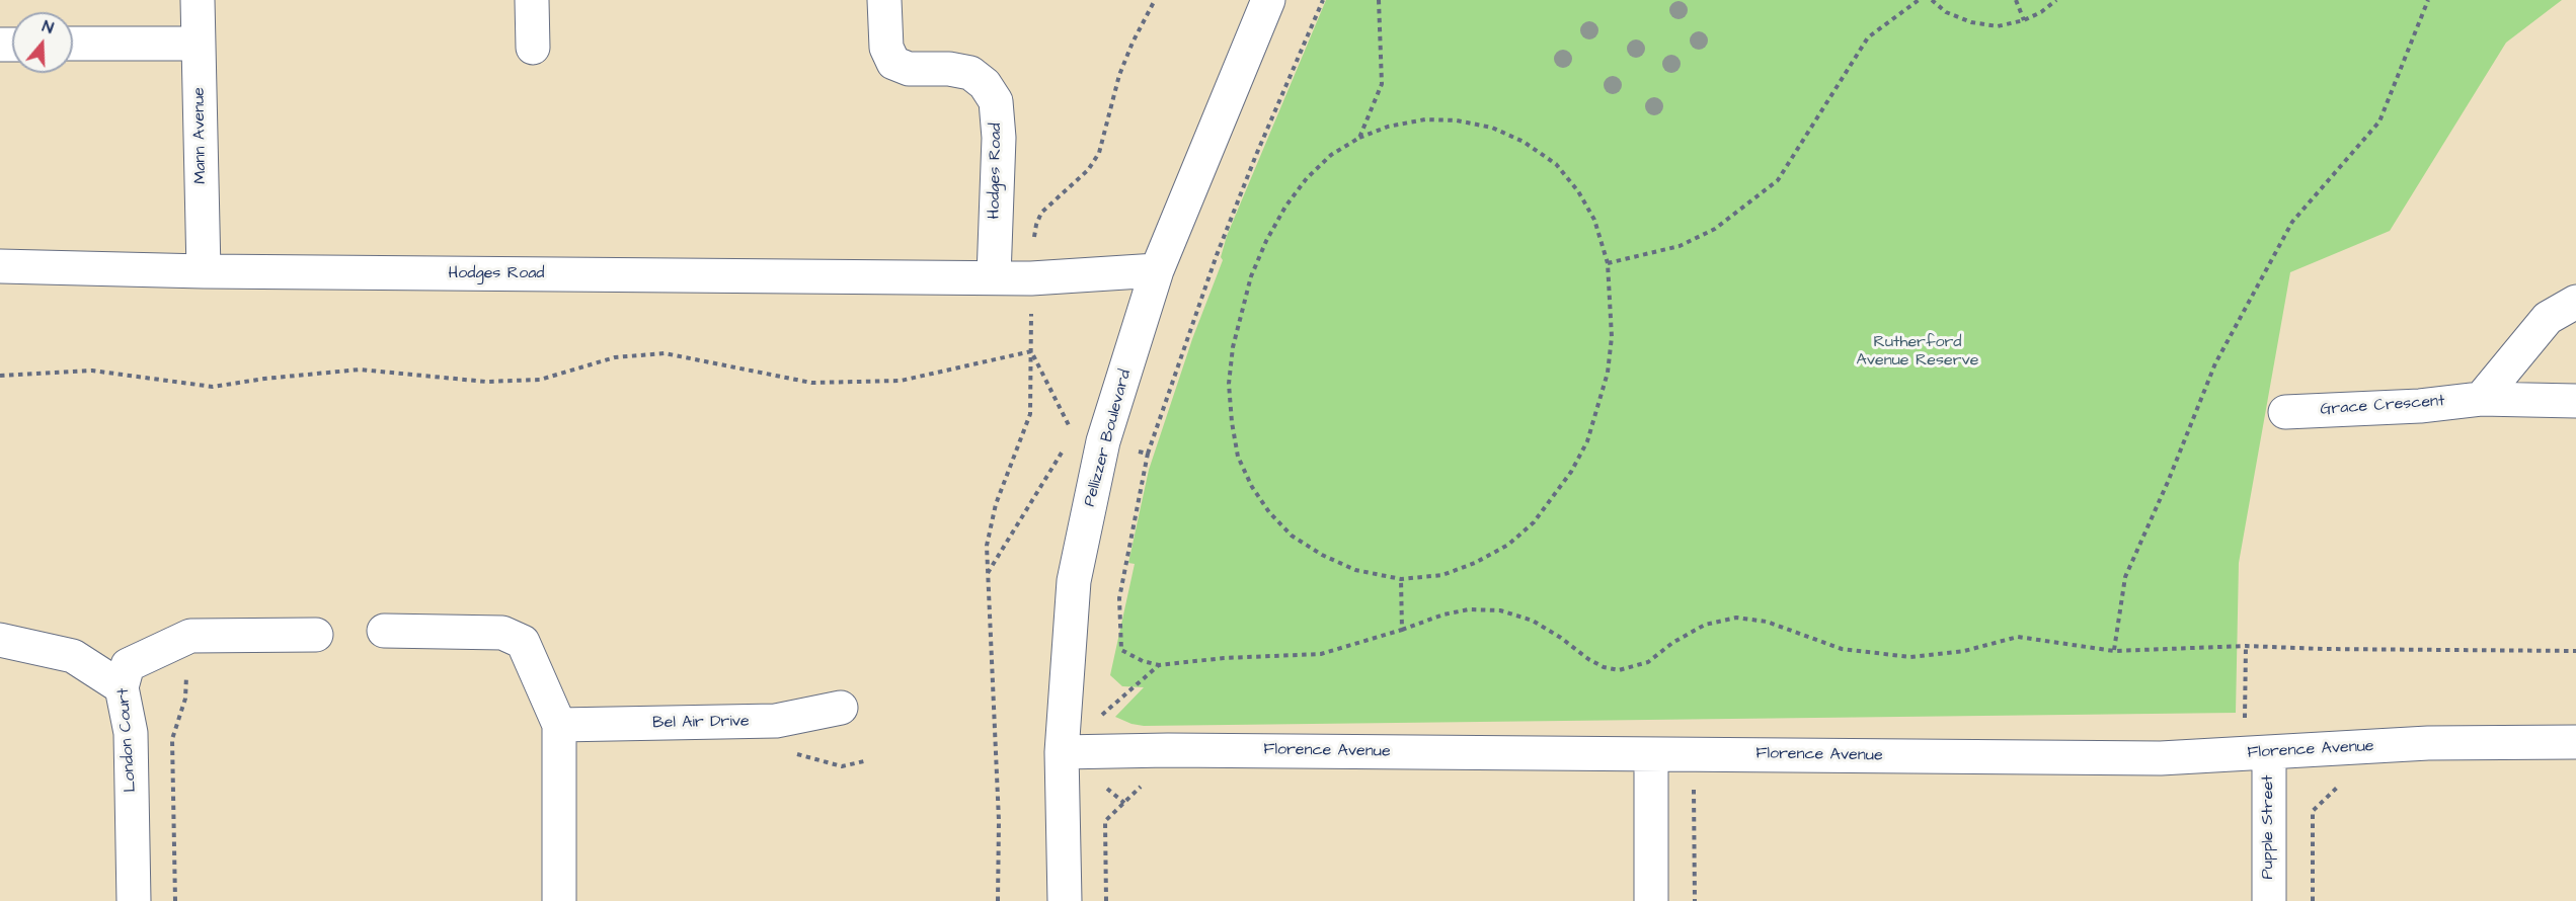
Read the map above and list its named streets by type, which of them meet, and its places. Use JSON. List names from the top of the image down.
{
  "streets": {
    "street": [
      "Mann Avenue",
      "Hodges Road",
      "Grace Crescent",
      "Pellizzer Boulevard",
      "Bel Air Drive",
      "London Court",
      "Florence Avenue",
      "Pupple Street"
    ]
  },
  "crossings": [
    ["Mann Avenue", "Hodges Road"],
    ["Hodges Road", "Pellizzer Boulevard"],
    ["Pellizzer Boulevard", "Florence Avenue"],
    ["Florence Avenue", "Pupple Street"]
  ],
  "parks": ["Rutherford Avenue Reserve"],
  "north": "top"
}
